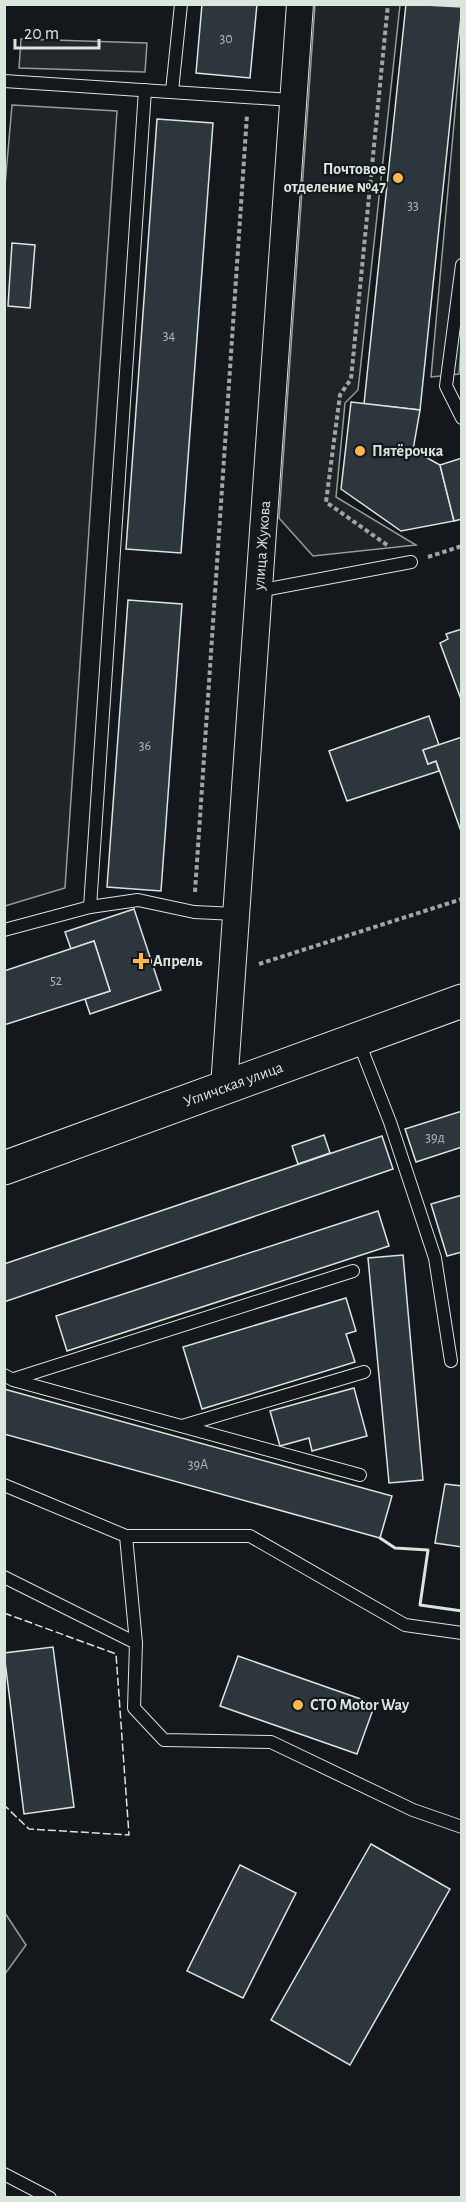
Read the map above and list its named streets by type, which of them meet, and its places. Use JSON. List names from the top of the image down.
{
  "streets": {
    "main road": ["Угличская улица"],
    "street": ["улица Жукова"]
  },
  "crossings": [
    ["улица Жукова", "Угличская улица"]
  ],
  "places": {
    "other": ["Почтовое отделение №47", "Пятёрочка", "СТО Motor Way"],
    "health": ["Апрель"]
  },
  "house_numbers": [
    "30",
    "33",
    "34",
    "36",
    "52",
    "39д",
    "39А"
  ],
  "scale_bar": "20 m"
}
